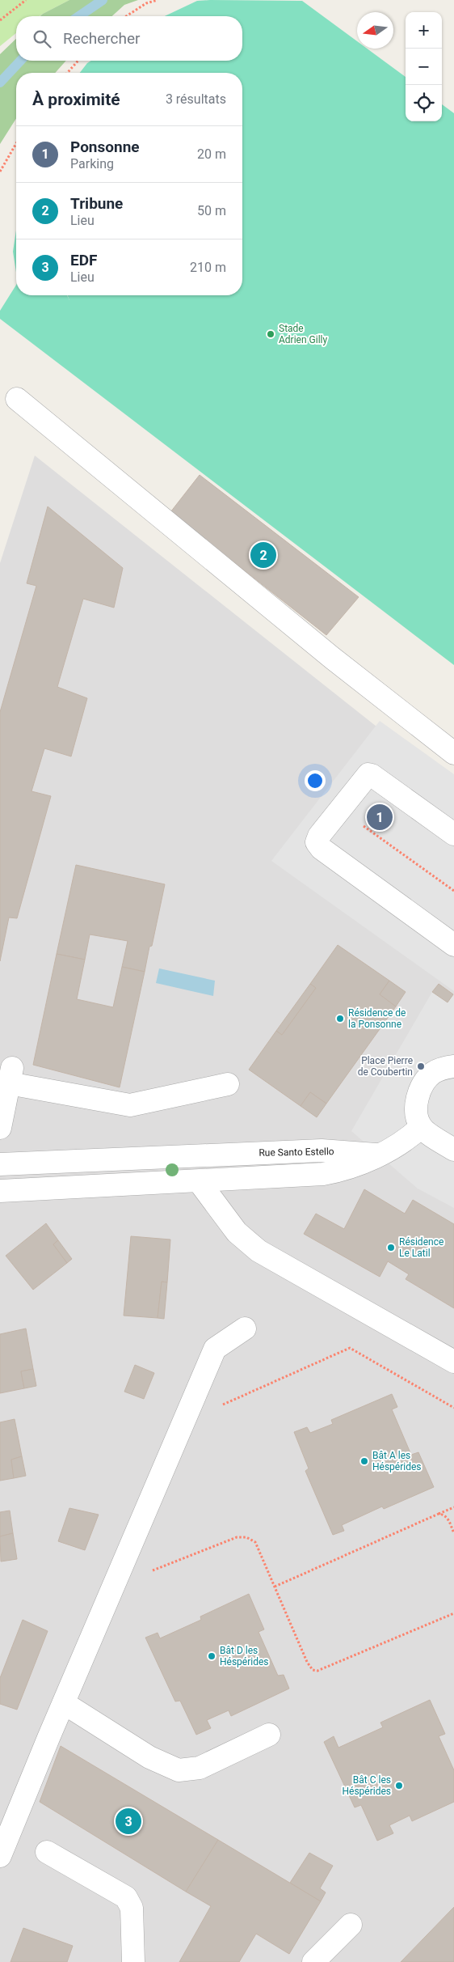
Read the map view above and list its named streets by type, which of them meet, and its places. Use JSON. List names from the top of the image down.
{
  "streets": {
    "street": ["Rue Santo Estello"]
  },
  "places": [
    "Stade Adrien Gilly",
    "Résidence de la Ponsonne",
    "Place Pierre de Coubertin",
    "Résidence Le Latil",
    "Bât A les Héspérides",
    "Bât D les Héspérides",
    "Bât C les Héspérides"
  ],
  "north": "left",
  "page": {
    "map_buttons": ["+", "−"],
    "search": "Rechercher",
    "heading": ["À proximité", "3 résultats"],
    "list": [
      {
        "mark": "1",
        "name": "Ponsonne",
        "note": "Parking",
        "value": "20 m"
      },
      {
        "mark": "2",
        "name": "Tribune",
        "note": "Lieu",
        "value": "50 m"
      },
      {
        "mark": "3",
        "name": "EDF",
        "note": "Lieu",
        "value": "210 m"
      }
    ],
    "pins": ["2", "1", "3"]
  }
}
